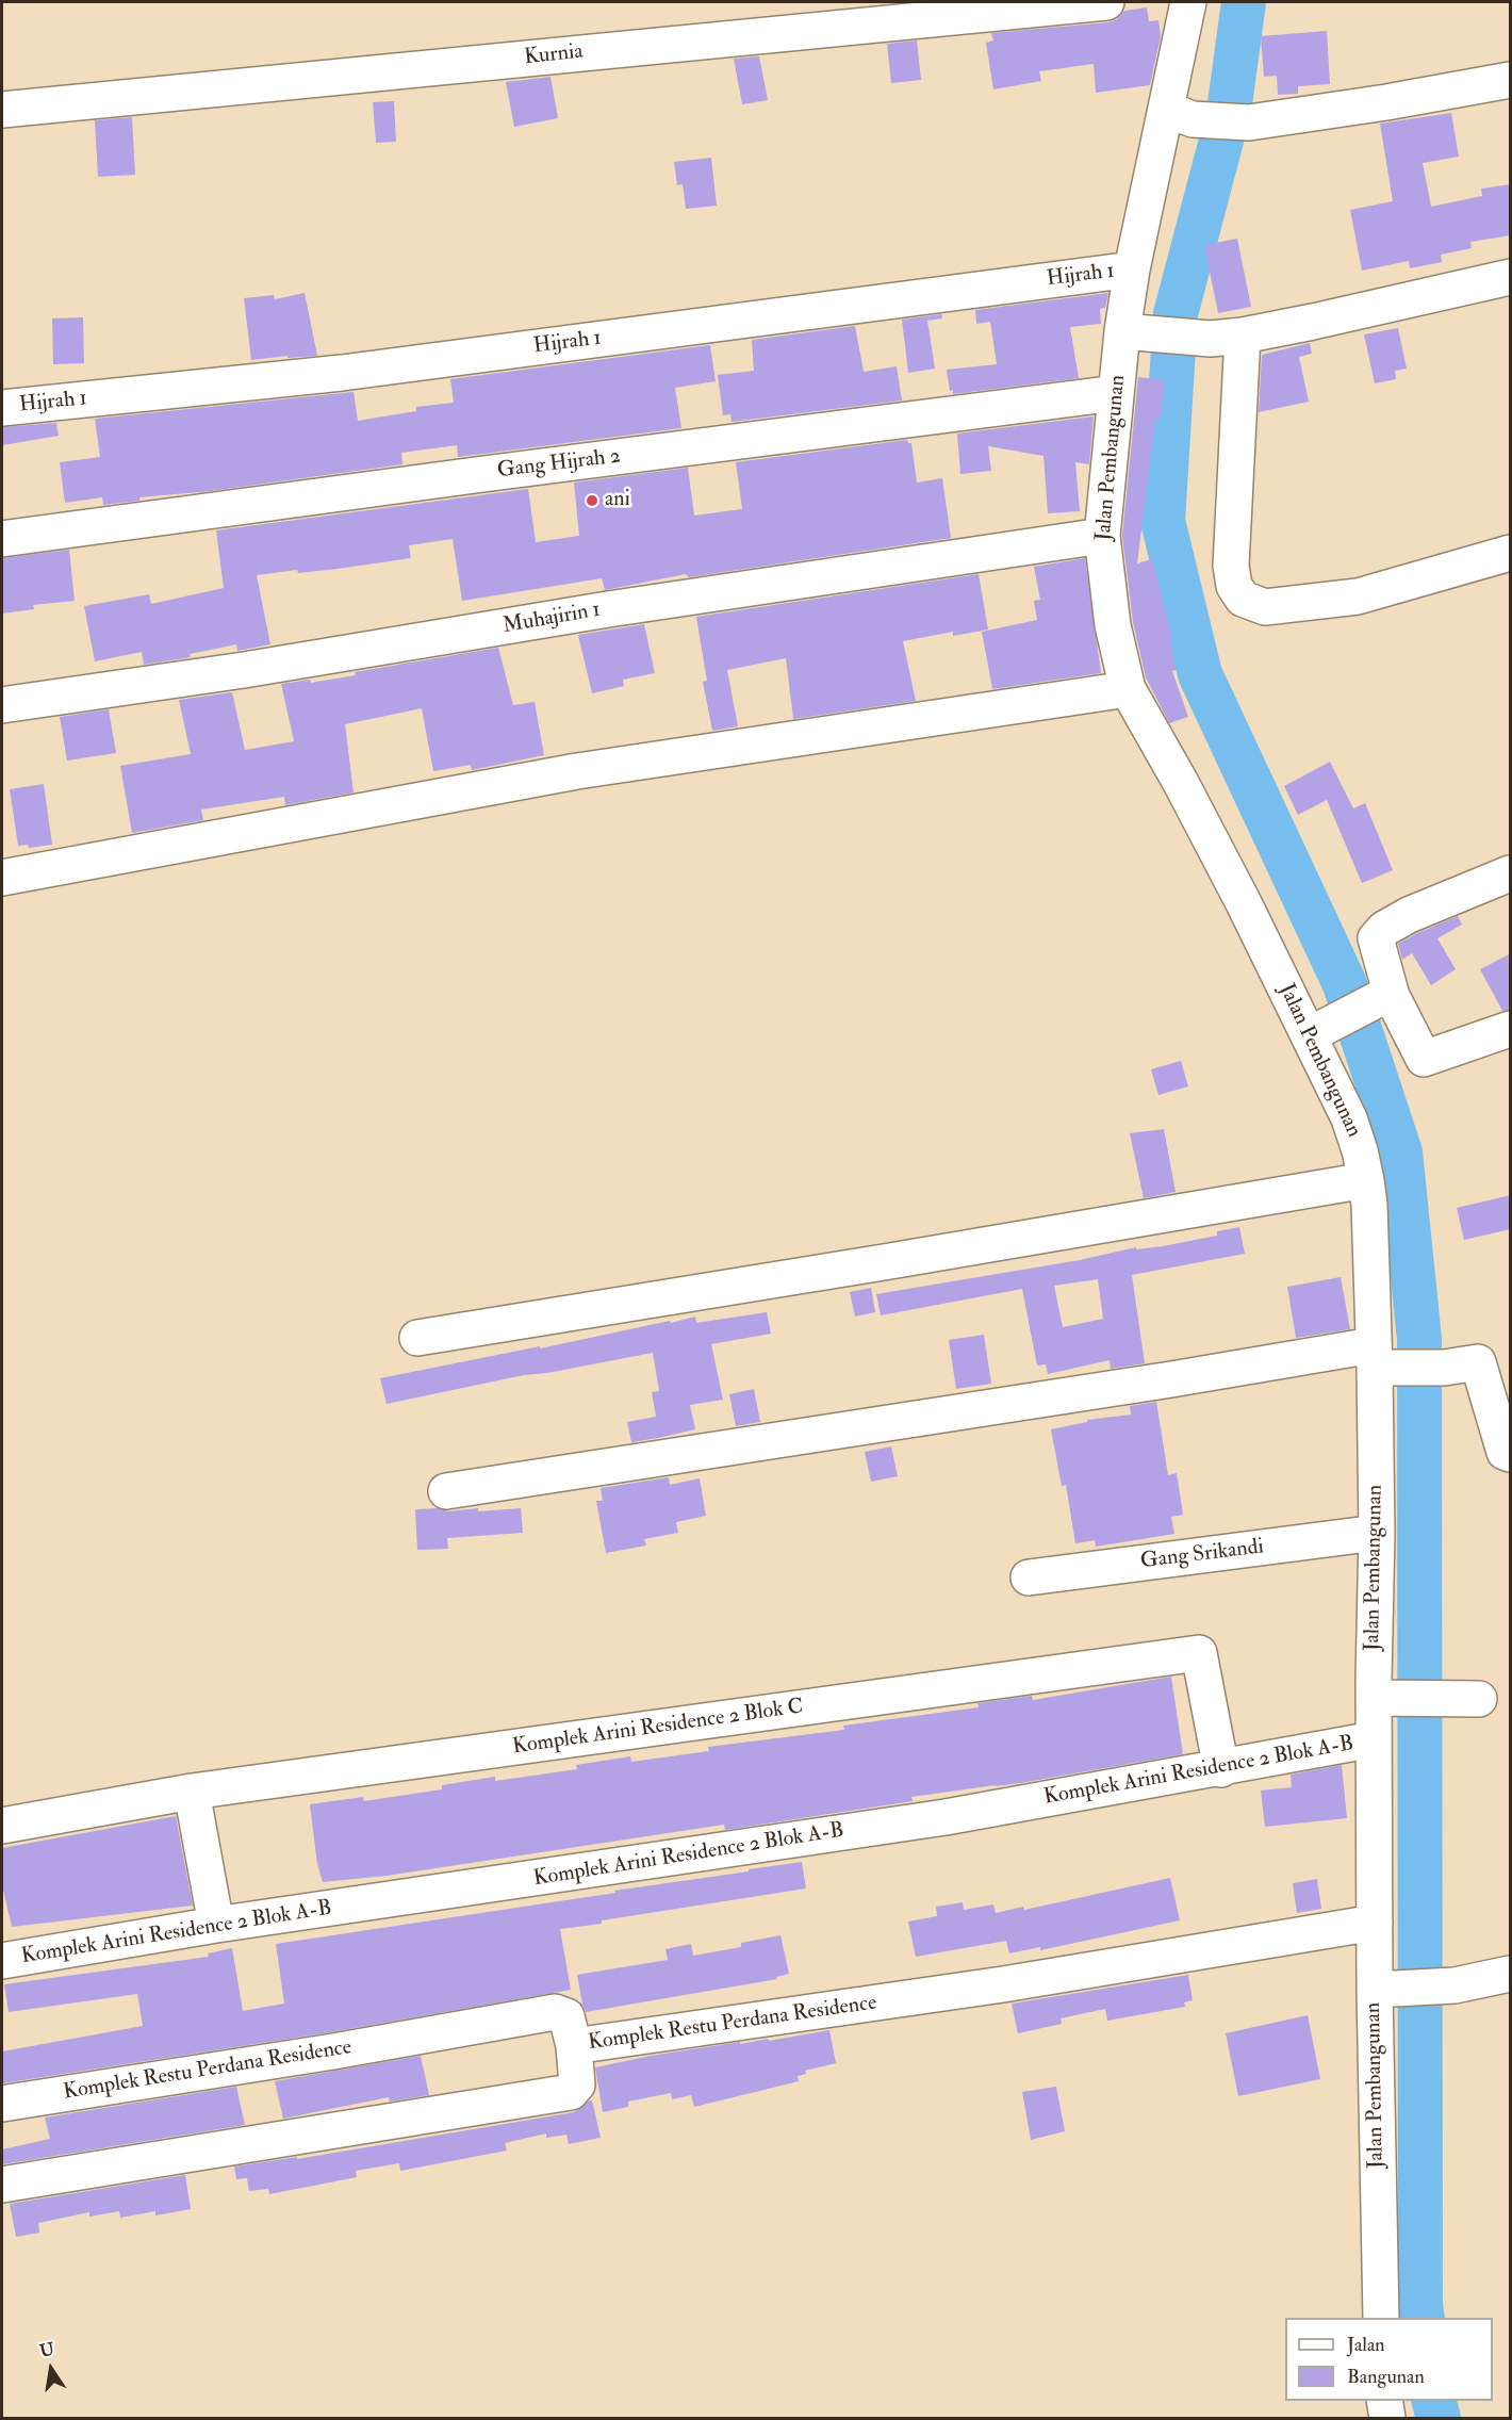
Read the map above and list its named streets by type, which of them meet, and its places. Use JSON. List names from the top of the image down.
{
  "streets": {
    "street": [
      "Kurnia",
      "Hijrah 1",
      "Jalan Pembangunan",
      "Gang Hijrah 2",
      "Muhajirin 1",
      "Gang Srikandi",
      "Komplek Arini Residence 2 Blok C",
      "Komplek Arini Residence 2 Blok A-B",
      "Komplek Restu Perdana Residence"
    ]
  },
  "crossings": [
    ["Hijrah 1", "Jalan Pembangunan"],
    ["Jalan Pembangunan", "Gang Hijrah 2"],
    ["Jalan Pembangunan", "Muhajirin 1"],
    ["Jalan Pembangunan", "Gang Srikandi"],
    ["Jalan Pembangunan", "Komplek Arini Residence 2 Blok A-B"],
    ["Jalan Pembangunan", "Komplek Restu Perdana Residence"],
    ["Komplek Arini Residence 2 Blok C", "Komplek Arini Residence 2 Blok A-B"]
  ],
  "places": ["ani"],
  "legend": ["Jalan", "Bangunan"],
  "north": "top"
}
